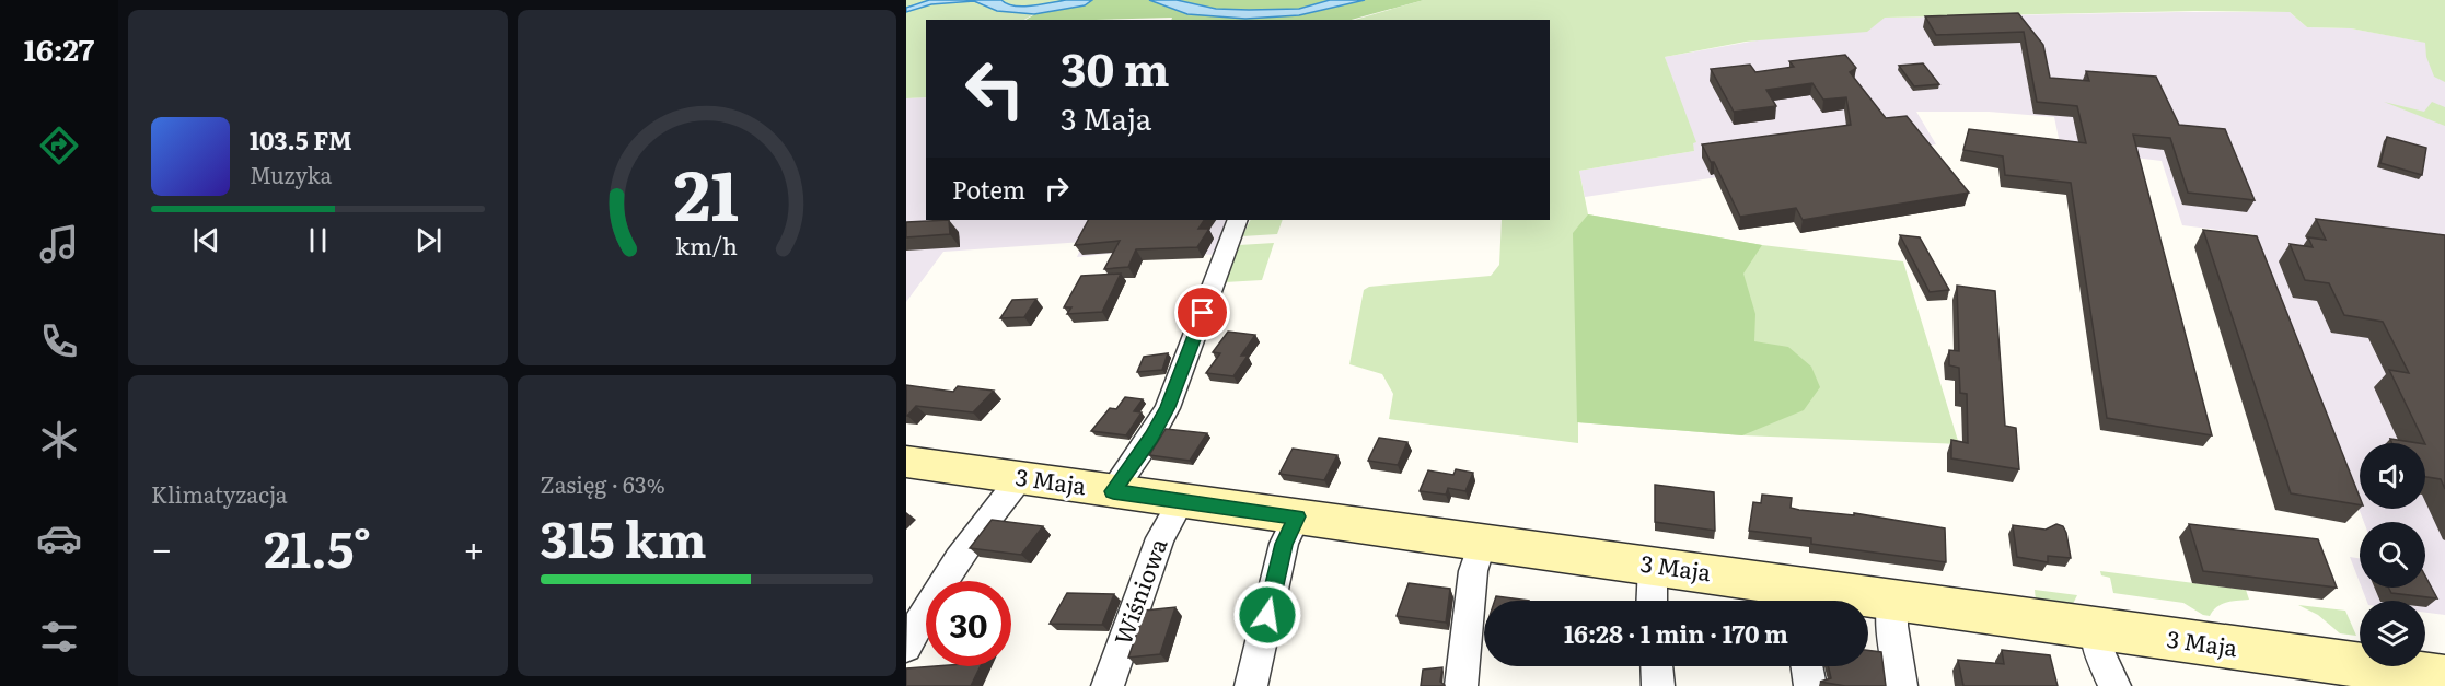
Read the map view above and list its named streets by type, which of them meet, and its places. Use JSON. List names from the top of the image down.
{
  "streets": {
    "street": ["3 Maja", "Wiśniowa"]
  },
  "crossings": [
    ["3 Maja", "Wiśniowa"]
  ],
  "page": {
    "tabs": "16:27",
    "turn": ["30 m", "3 Maja"],
    "song": ["103.5 FM", "Muzyka"],
    "then": "Potem",
    "tile": [
      "Klimatyzacja",
      ["Zasięg · 63%", "315 km"]
    ],
    "heat": ["−", "21.5°", "+"],
    "limit": "30",
    "trip": "16:28 · 1 min · 170 m",
    "gauge": ["21", "km/h"]
  }
}
